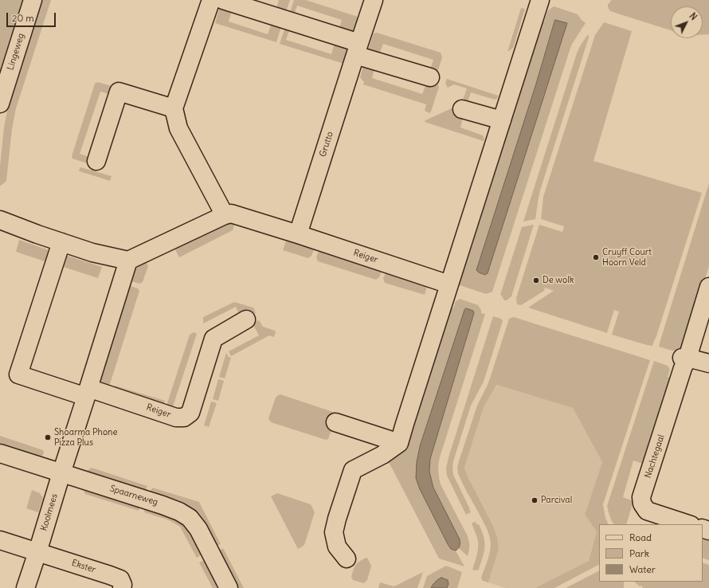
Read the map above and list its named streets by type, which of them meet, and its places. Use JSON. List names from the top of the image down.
{
  "streets": {
    "street": [
      "Lingeweg",
      "Grutto",
      "Reiger",
      "Nachtegaal",
      "Spaarneweg",
      "Koolmees",
      "Ekster"
    ]
  },
  "crossings": [
    ["Grutto", "Reiger"],
    ["Spaarneweg", "Koolmees"],
    ["Koolmees", "Ekster"]
  ],
  "places": [
    "Cruyff Court Hoorn Veld",
    "De wolk",
    "Shoarma Phone Pizza Plus",
    "Parcival"
  ],
  "legend": ["Road", "Park", "Water"],
  "scale_bar": "20 m",
  "north": "top right"
}
